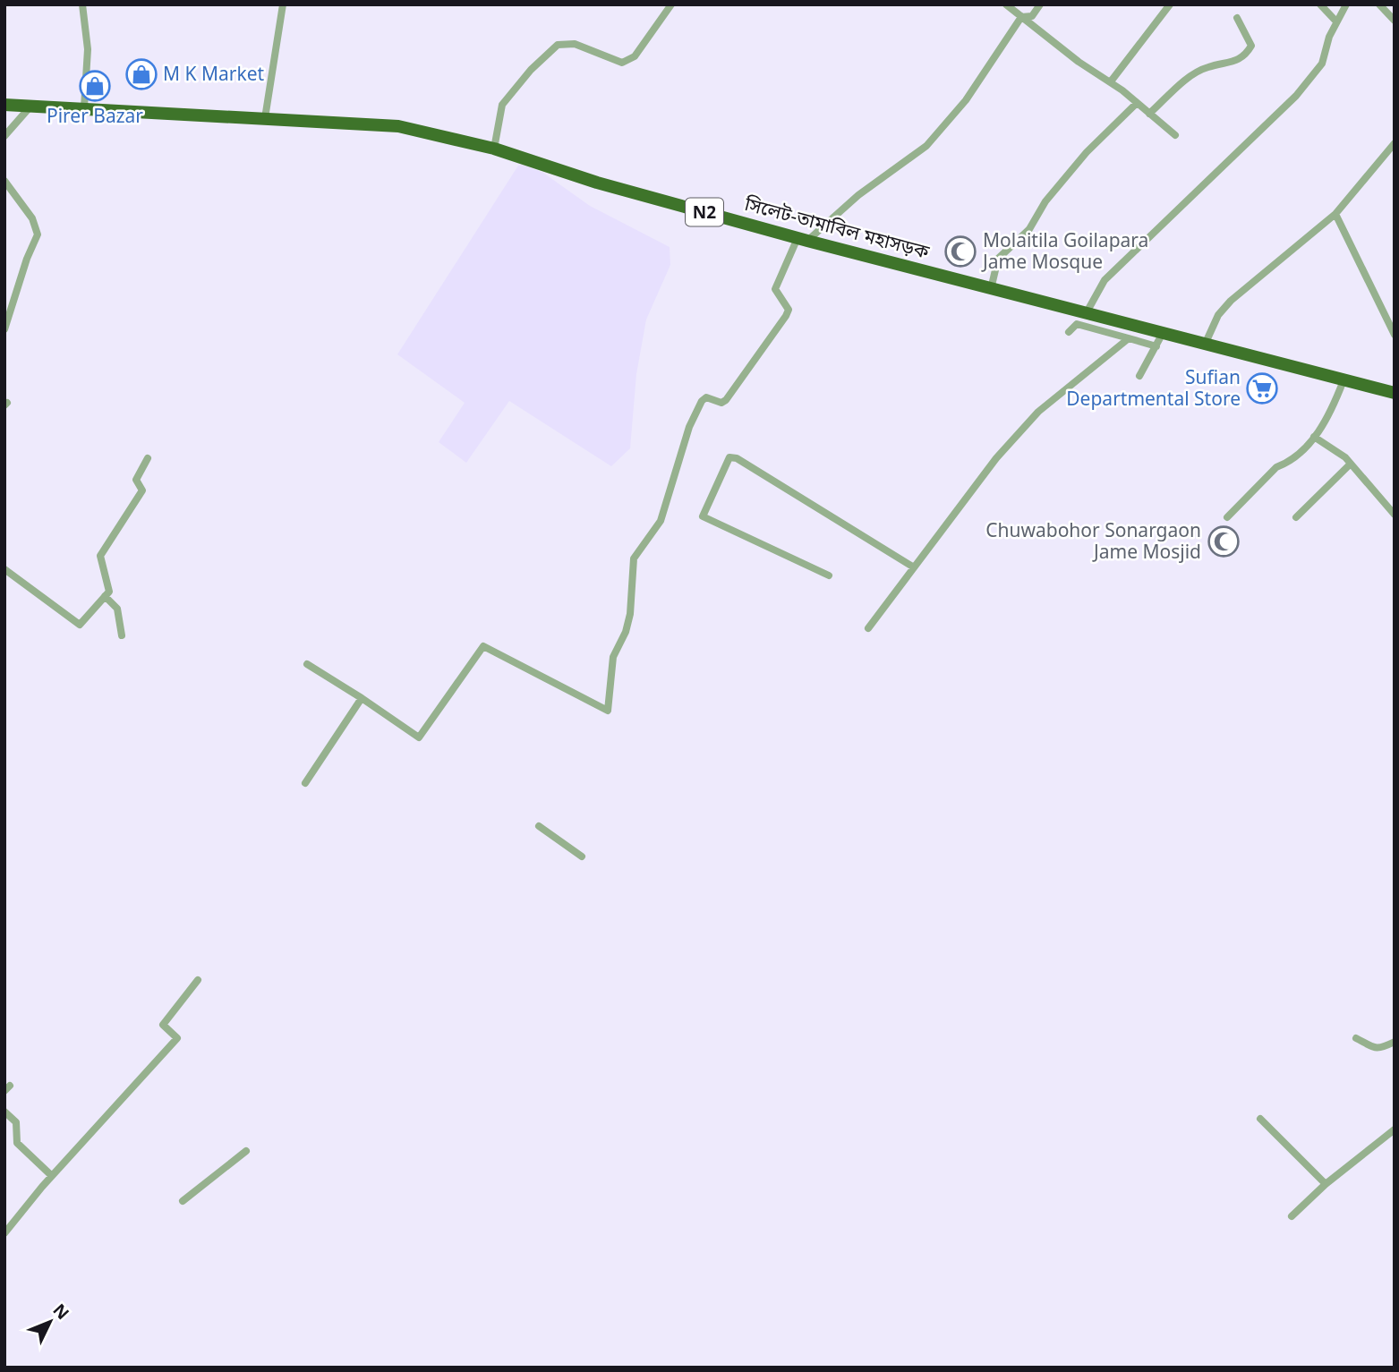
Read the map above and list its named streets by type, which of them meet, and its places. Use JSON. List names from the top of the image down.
{
  "streets": {
    "highway": ["N2", "সিলেট-তামাবিল মহাসড়ক"]
  },
  "places": {
    "shop": ["M K Market", "Pirer Bazar"],
    "mosque": ["Molaitila Goilapara Jame Mosque", "Chuwabohor Sonargaon Jame Mosjid"],
    "supermarket": ["Sufian Departmental Store"]
  },
  "north": "top right"
}
